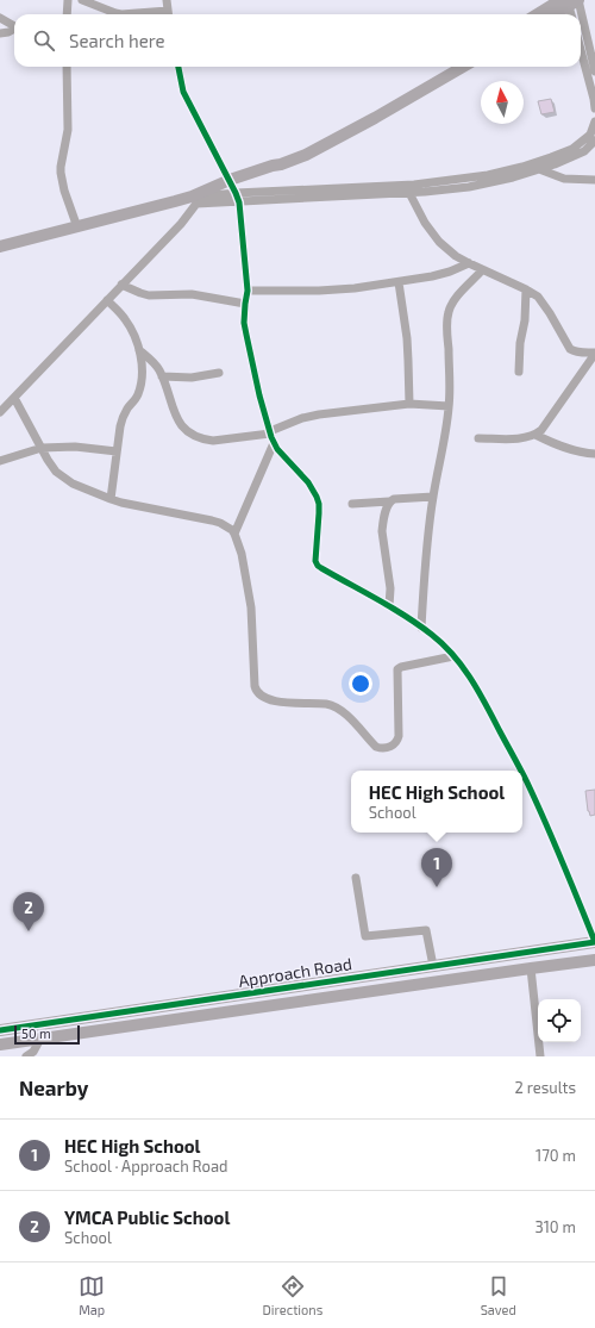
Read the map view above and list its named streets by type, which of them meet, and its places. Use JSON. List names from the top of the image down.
{
  "streets": {
    "street": ["Approach Road"]
  },
  "scale_bar": "50 m",
  "north": "top",
  "page": {
    "search": "Search here",
    "popup": ["HEC High School", "School"],
    "pins": ["1", "2"],
    "scale": "50 m",
    "heading": ["Nearby", "2 results"],
    "list": [
      {
        "mark": "1",
        "name": "HEC High School",
        "note": "School · Approach Road",
        "value": "170 m"
      },
      {
        "mark": "2",
        "name": "YMCA Public School",
        "note": "School",
        "value": "310 m"
      }
    ],
    "nav": ["Map", "Directions", "Saved"]
  }
}
